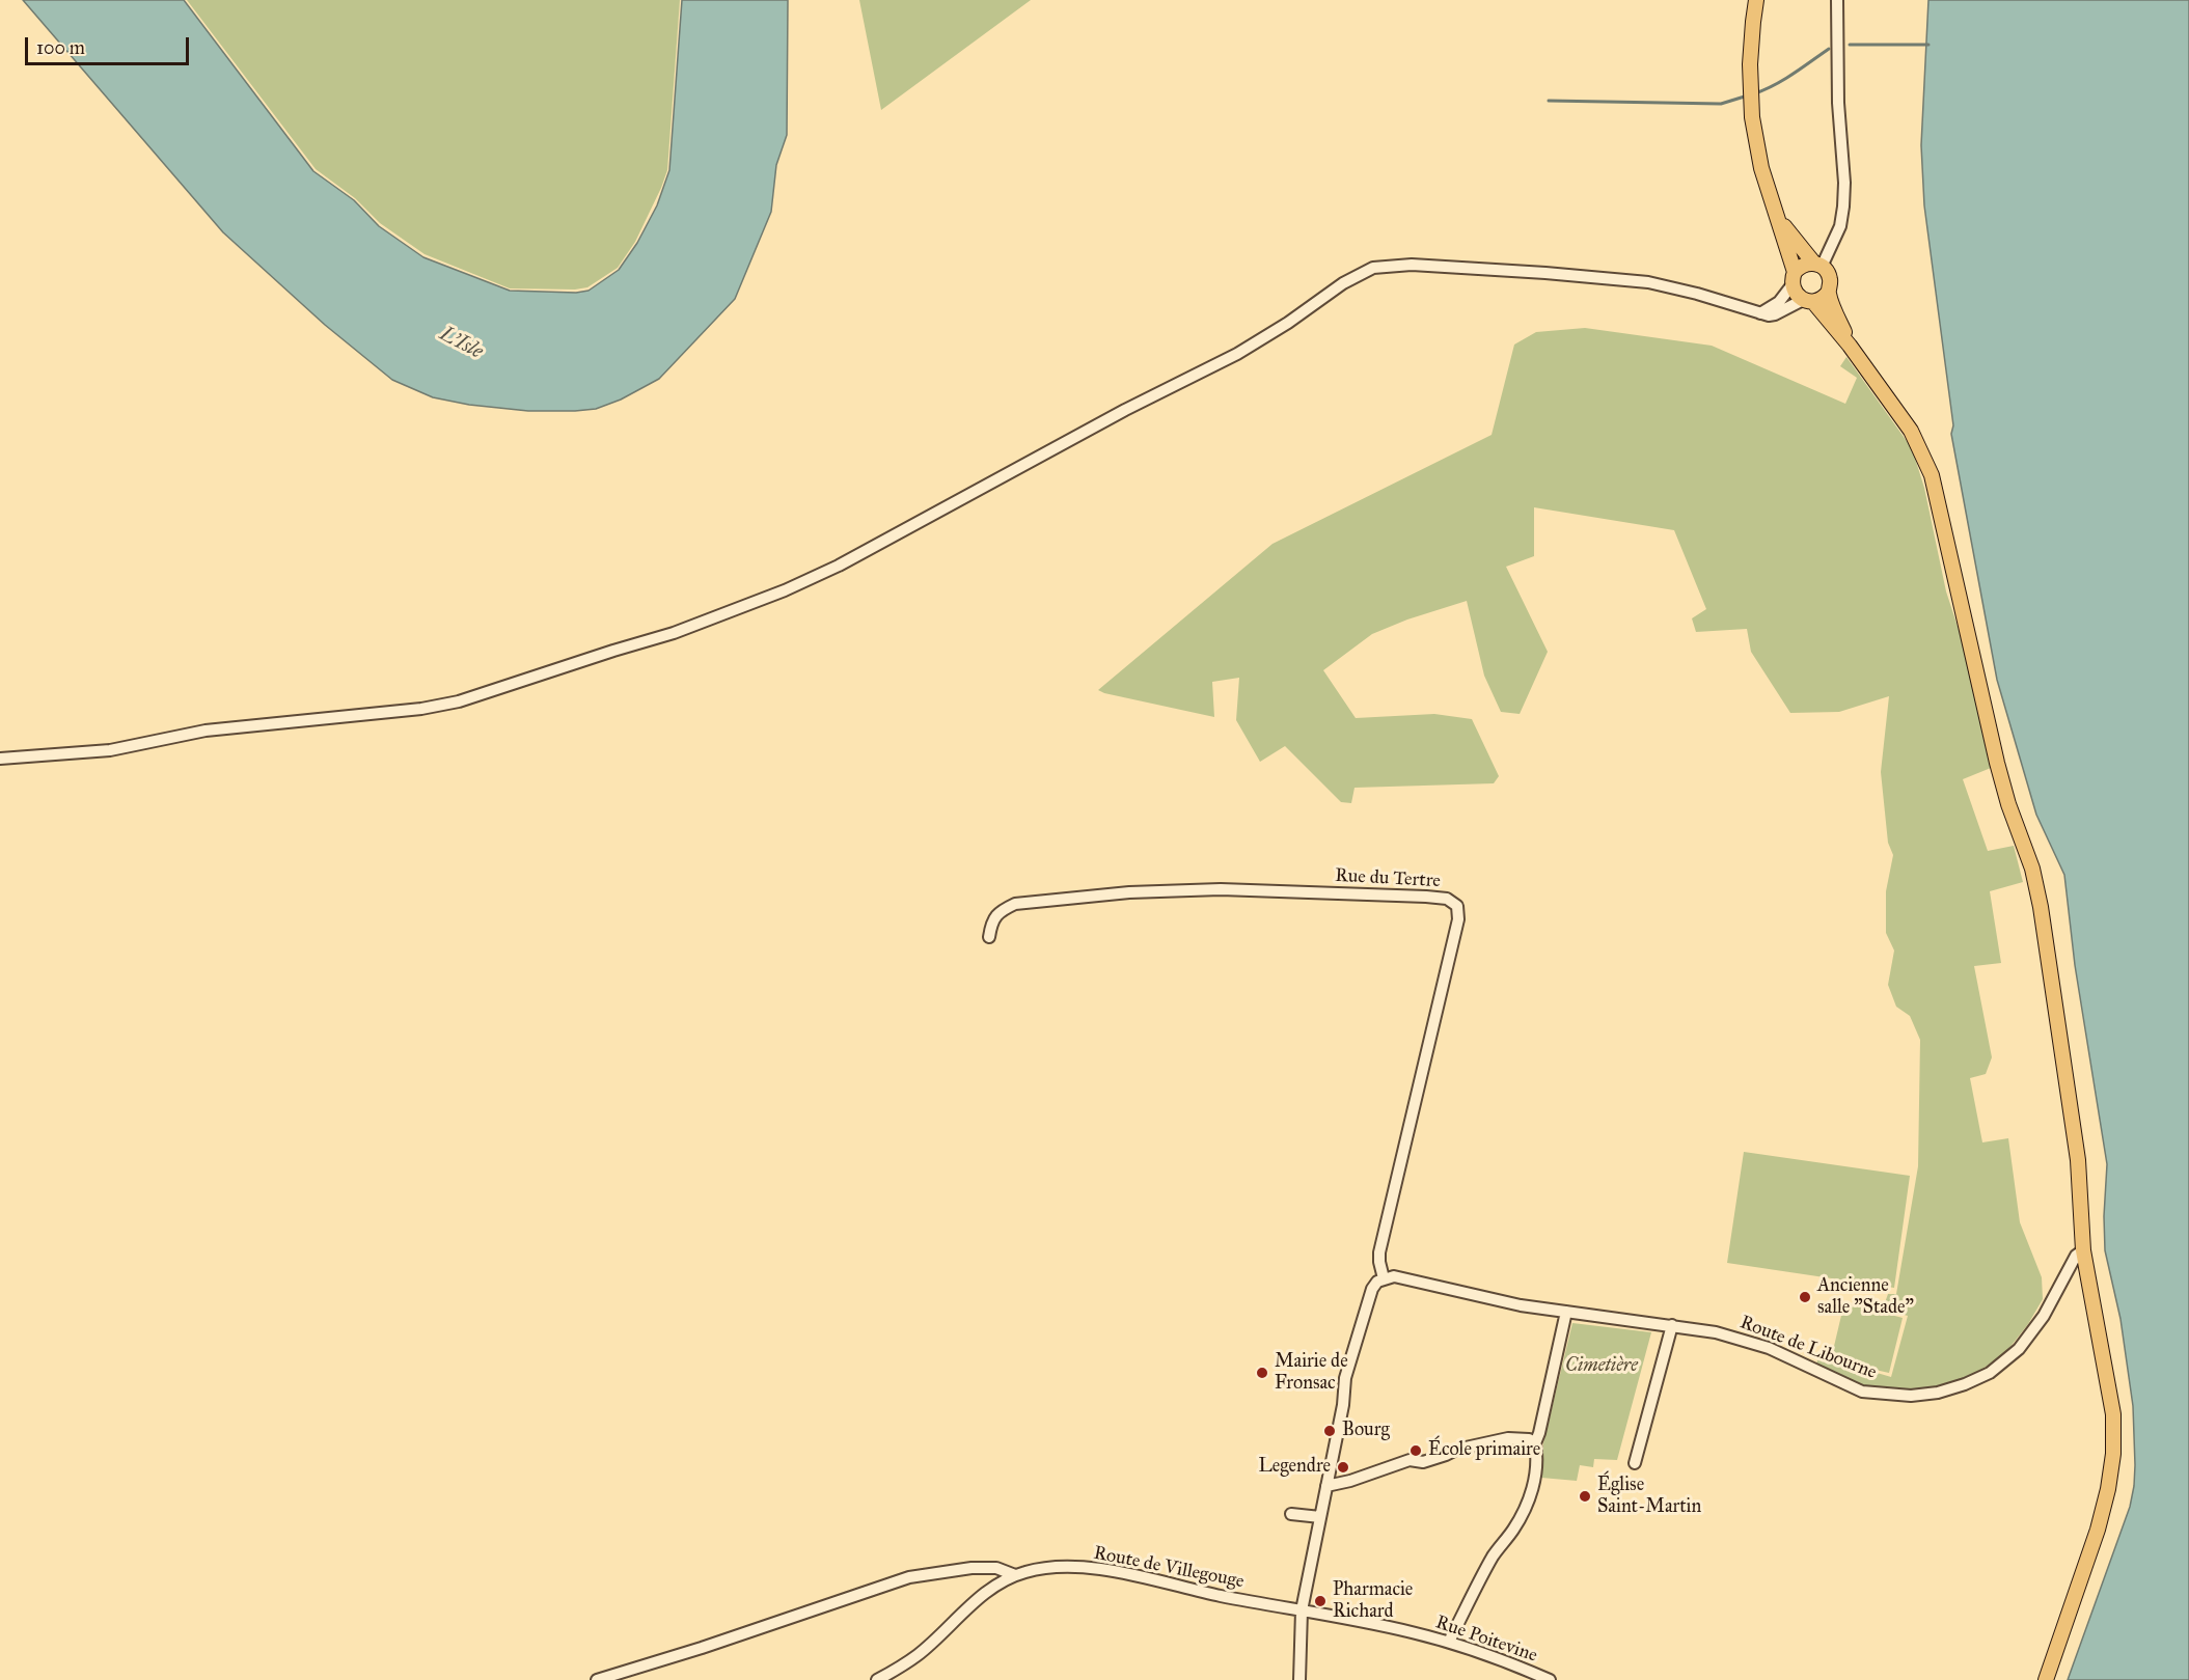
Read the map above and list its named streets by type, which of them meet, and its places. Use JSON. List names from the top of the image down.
{
  "streets": {
    "street": [
      "Rue du Tertre",
      "Route de Libourne",
      "Route de Villegouge",
      "Rue Poitevine"
    ]
  },
  "crossings": [
    ["Rue du Tertre", "Route de Libourne"],
    ["Route de Villegouge", "Rue Poitevine"]
  ],
  "water": ["L'Isle"],
  "parks": ["Cimetière"],
  "places": [
    "Ancienne salle \"Stade\"",
    "Mairie de Fronsac",
    "Bourg",
    "École primaire",
    "Legendre",
    "Église Saint-Martin",
    "Pharmacie Richard"
  ],
  "scale_bar": "100 m"
}
